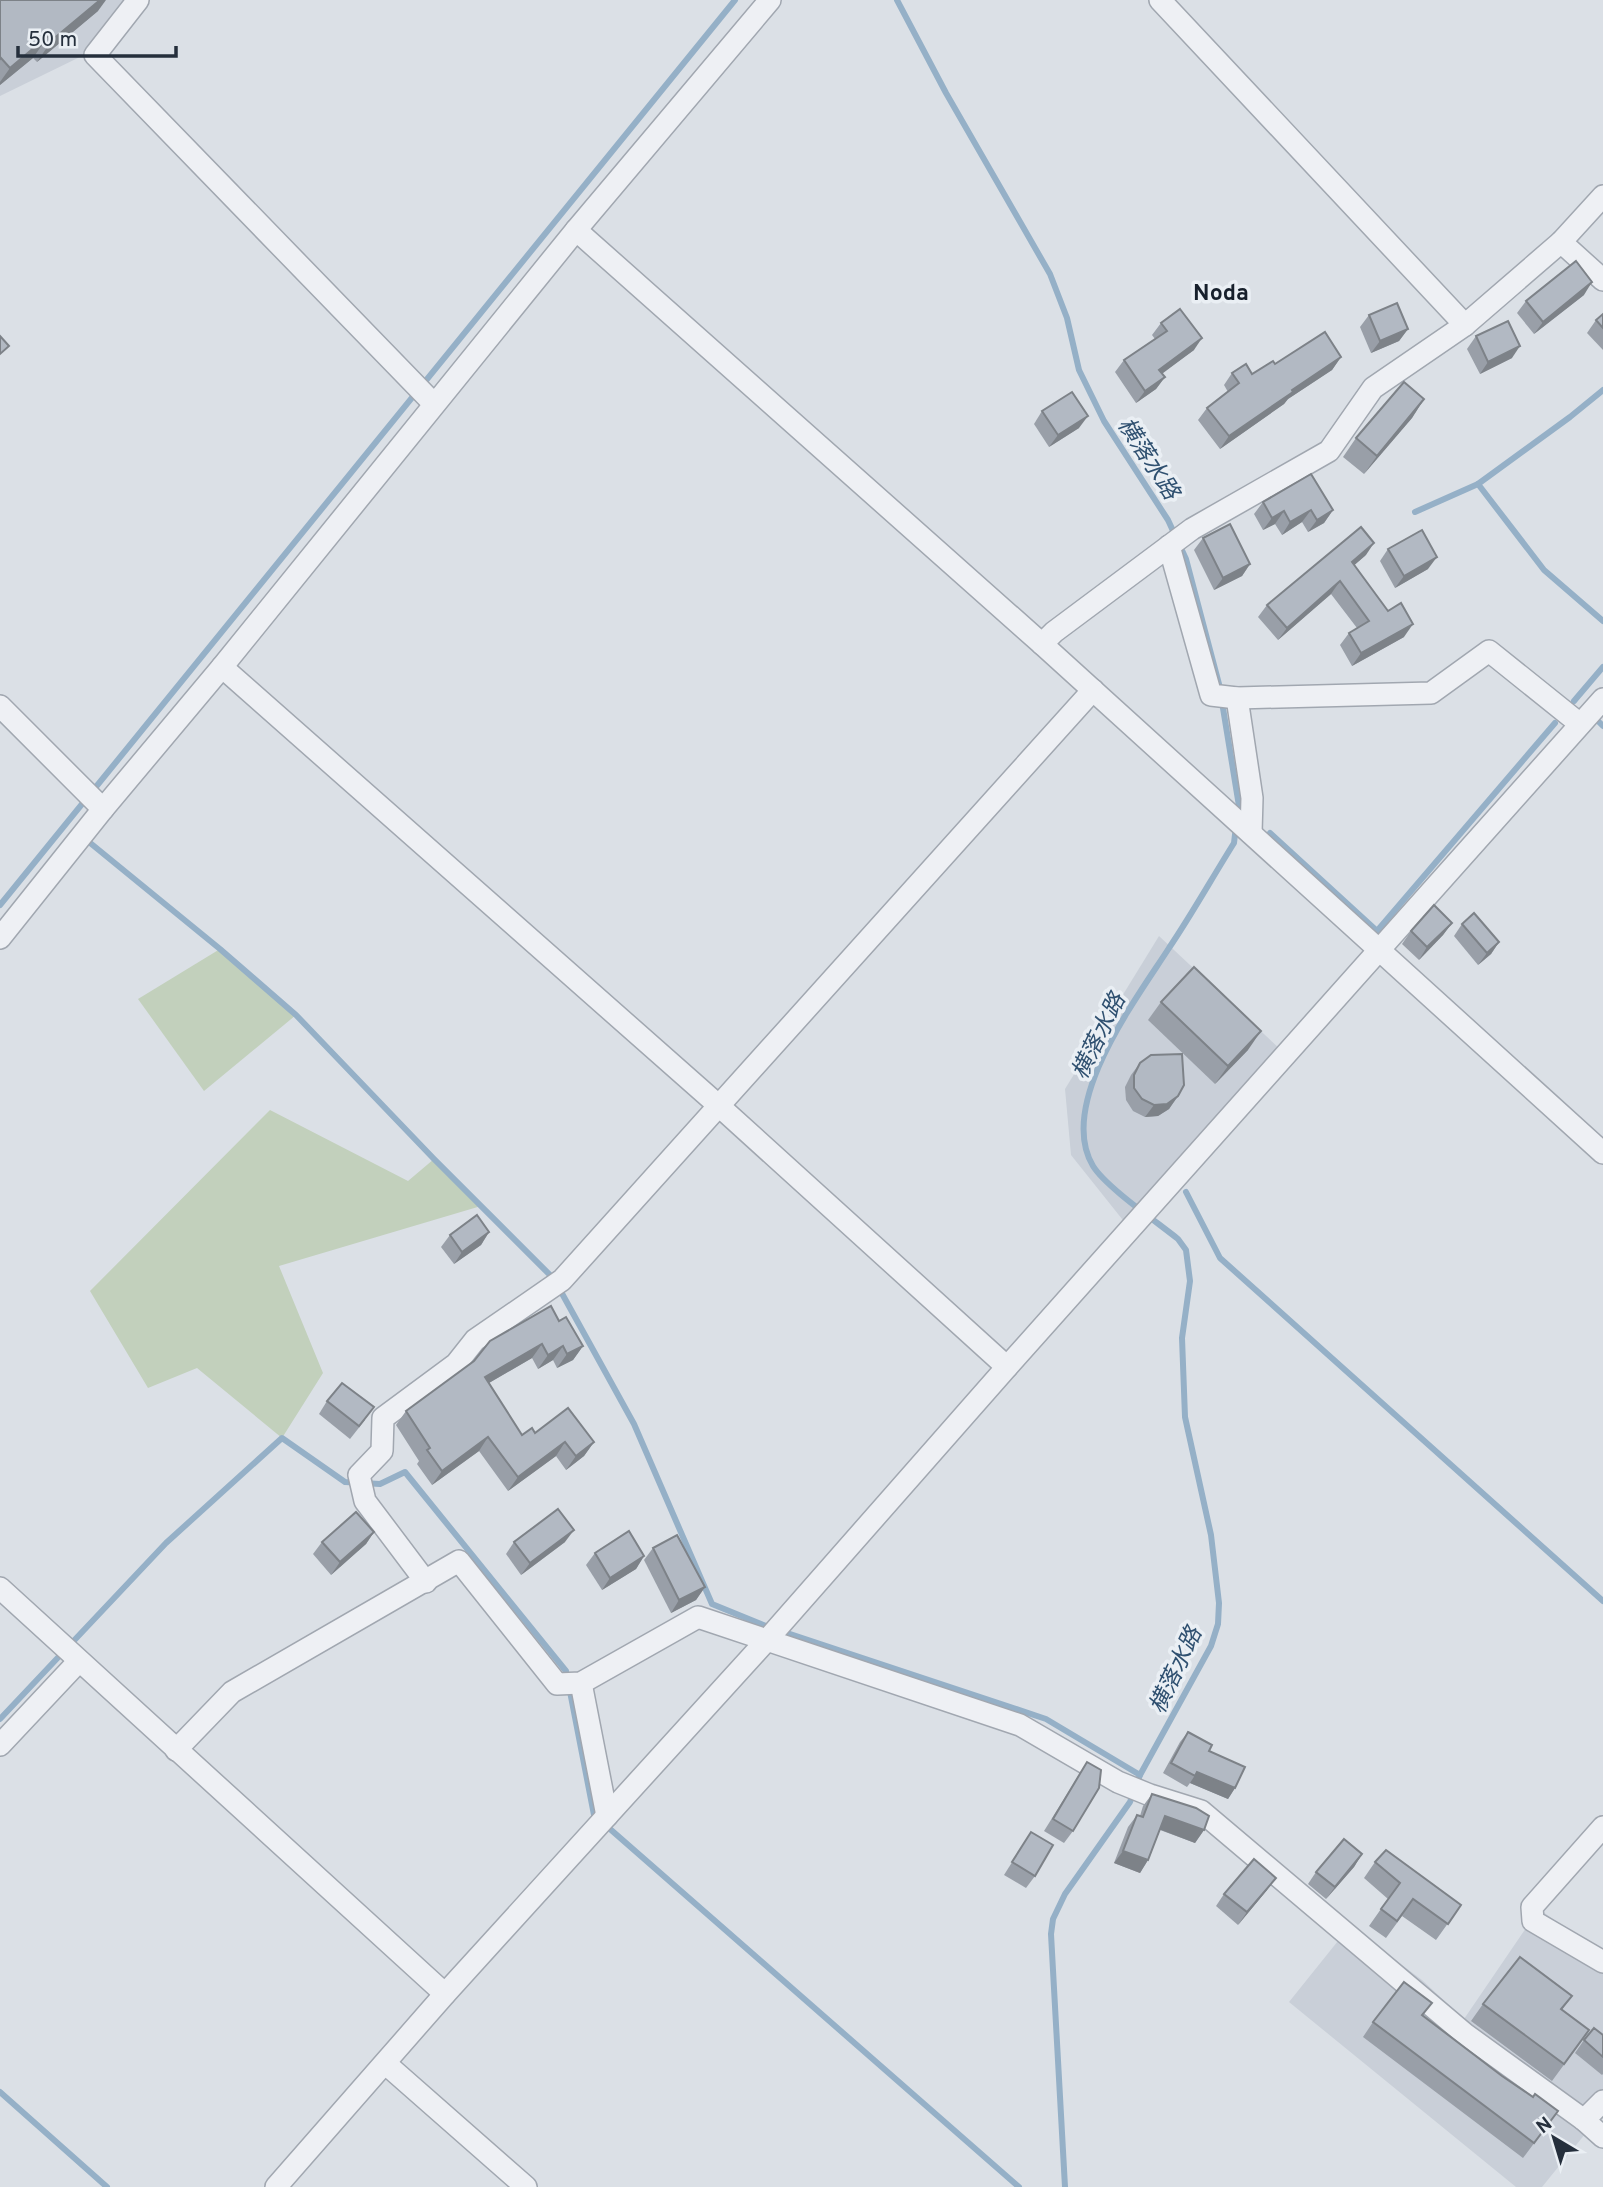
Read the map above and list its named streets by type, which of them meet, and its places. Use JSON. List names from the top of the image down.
{
  "districts": ["Noda"],
  "water": ["横落水路"],
  "scale_bar": "50 m",
  "north": "top left"
}
